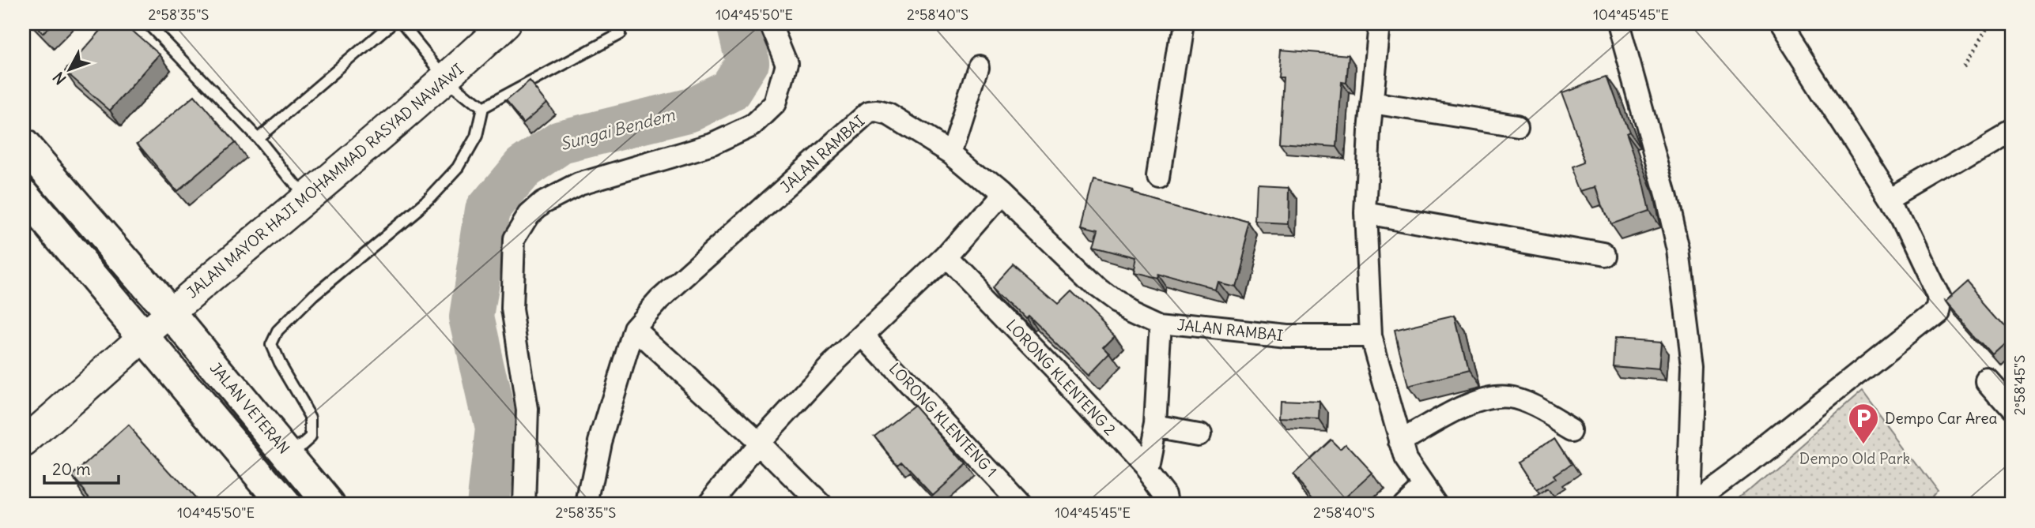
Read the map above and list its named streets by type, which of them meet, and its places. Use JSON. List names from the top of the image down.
{
  "streets": {
    "highway": ["JALAN VETERAN"],
    "street": [
      "JALAN RAMBAI",
      "JALAN MAYOR HAJI MOHAMMAD RASYAD NAWAWI",
      "LORONG KLENTENG 2",
      "LORONG KLENTENG 1"
    ]
  },
  "crossings": [
    ["JALAN MAYOR HAJI MOHAMMAD RASYAD NAWAWI", "JALAN VETERAN"]
  ],
  "water": ["Sungai Bendem"],
  "parks": ["Dempo Old Park"],
  "places": {
    "parking": ["Dempo Car Area"]
  },
  "scale_bar": "20 m",
  "north": "bottom left",
  "coordinates": [
    "2°58'35\"S",
    "104°45'50\"E",
    "2°58'40\"S",
    "104°45'45\"E",
    "2°58'45\"S"
  ]
}
